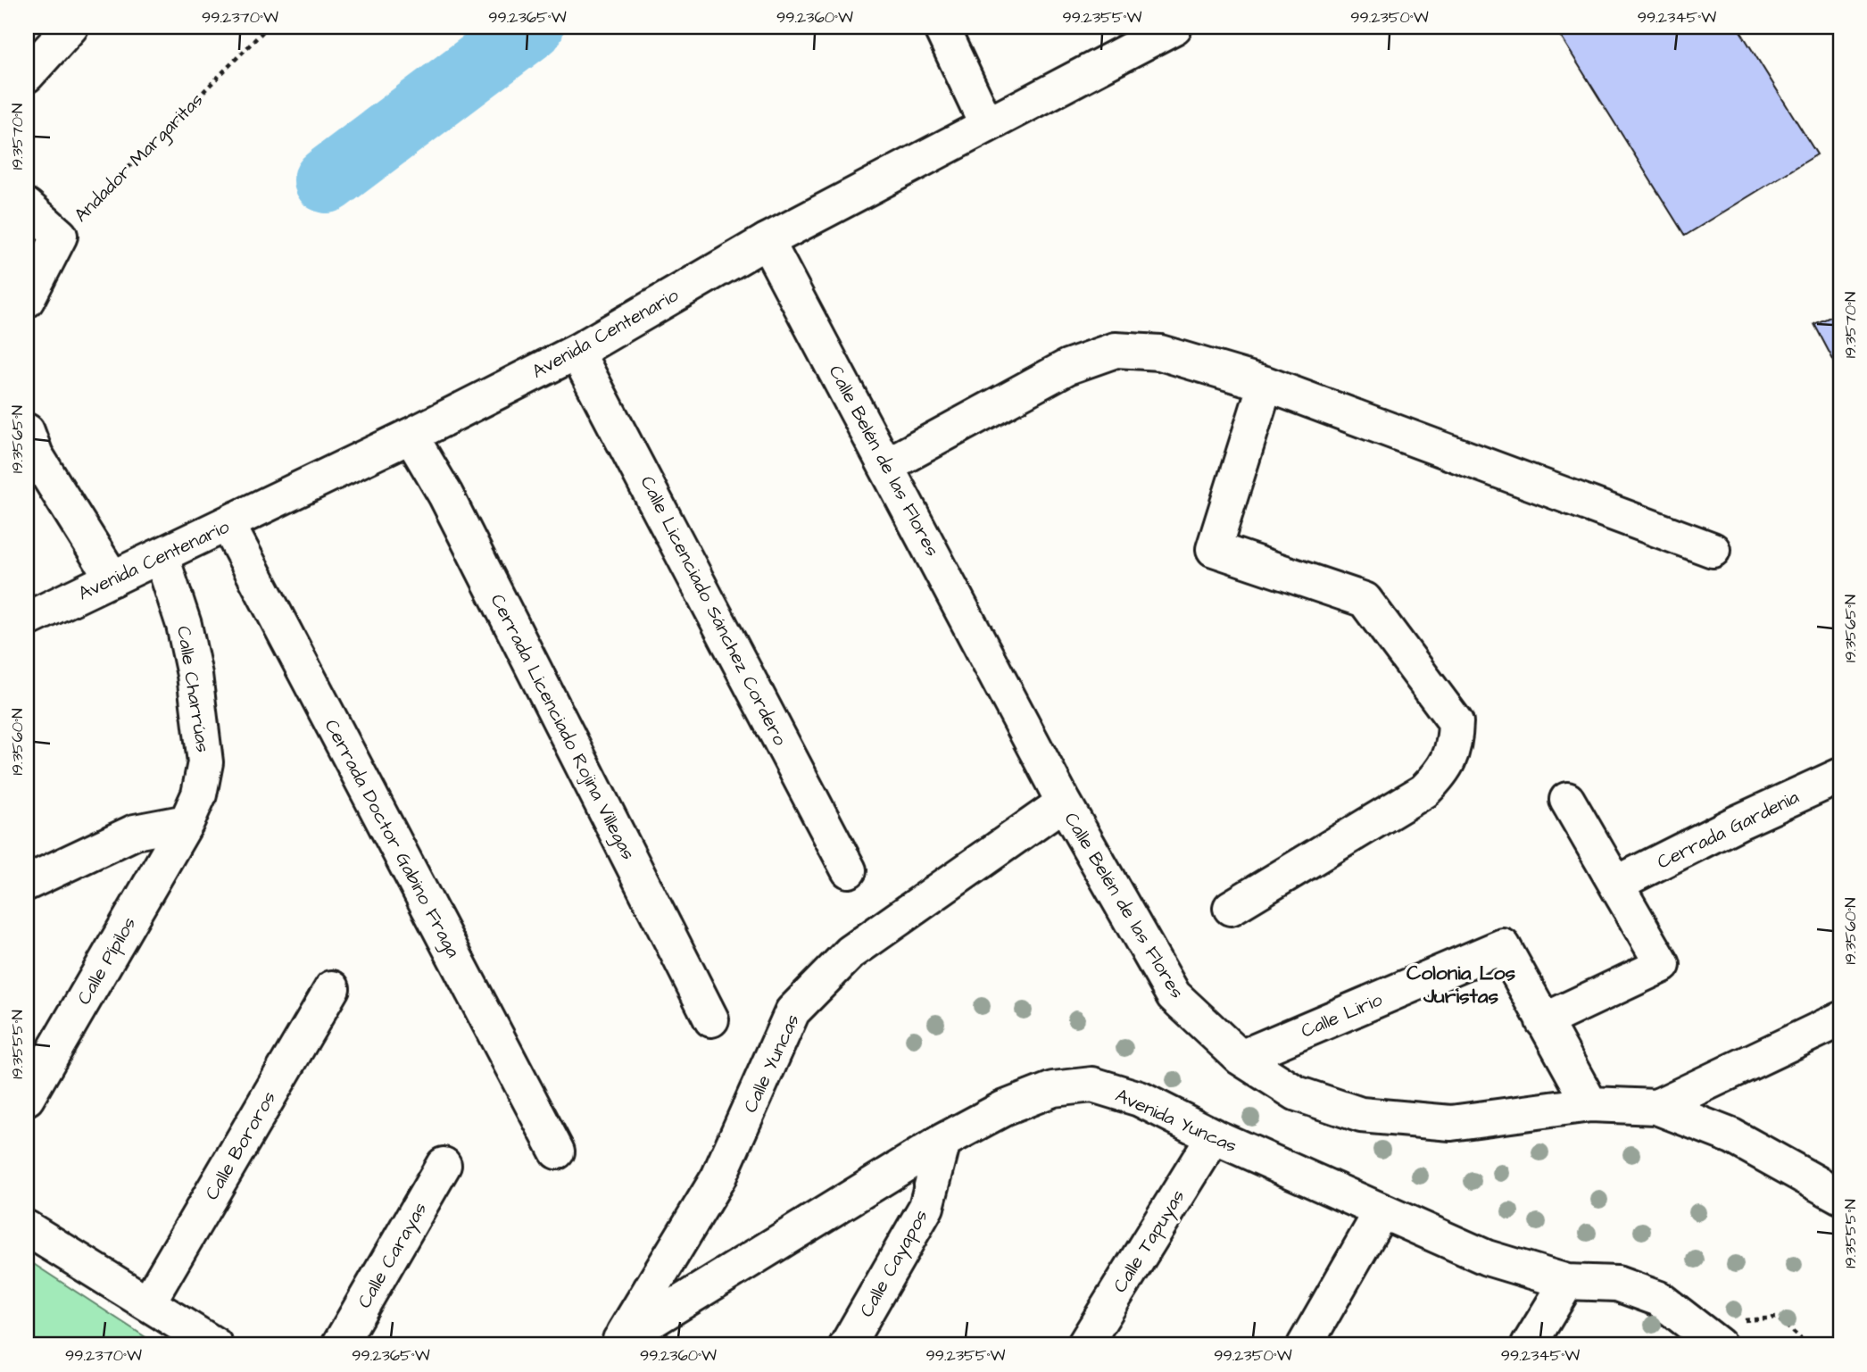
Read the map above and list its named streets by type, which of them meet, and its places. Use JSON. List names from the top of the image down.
{
  "streets": {
    "street": [
      "Andador Margaritas",
      "Avenida Centenario",
      "Calle Belén de las Flores",
      "Calle Licenciado Sánchez Cordero",
      "Calle Charrúas",
      "Cerrada Licenciado Rojina Villegas",
      "Cerrada Gardenia",
      "Cerrada Doctor Gabino Fraga",
      "Calle Pípilos",
      "Calle Lirio",
      "Calle Yuncas",
      "Avenida Yuncas",
      "Calle Bororos",
      "Calle Tapuyas",
      "Calle Carayas",
      "Calle Cayapos"
    ]
  },
  "crossings": [
    ["Avenida Centenario", "Calle Belén de las Flores"],
    ["Avenida Centenario", "Calle Licenciado Sánchez Cordero"],
    ["Avenida Centenario", "Calle Charrúas"],
    ["Avenida Centenario", "Cerrada Licenciado Rojina Villegas"],
    ["Avenida Centenario", "Cerrada Doctor Gabino Fraga"],
    ["Calle Belén de las Flores", "Calle Lirio"],
    ["Calle Belén de las Flores", "Calle Yuncas"],
    ["Calle Charrúas", "Calle Pípilos"],
    ["Calle Yuncas", "Avenida Yuncas"],
    ["Avenida Yuncas", "Calle Tapuyas"],
    ["Avenida Yuncas", "Calle Cayapos"]
  ],
  "districts": ["Colonia Los Juristas"],
  "coordinates": [
    "99.2370°W",
    "99.2365°W",
    "99.2360°W",
    "99.2355°W",
    "99.2350°W",
    "99.2345°W",
    "19.3570°N",
    "19.3565°N",
    "19.3560°N",
    "19.3555°N"
  ]
}
